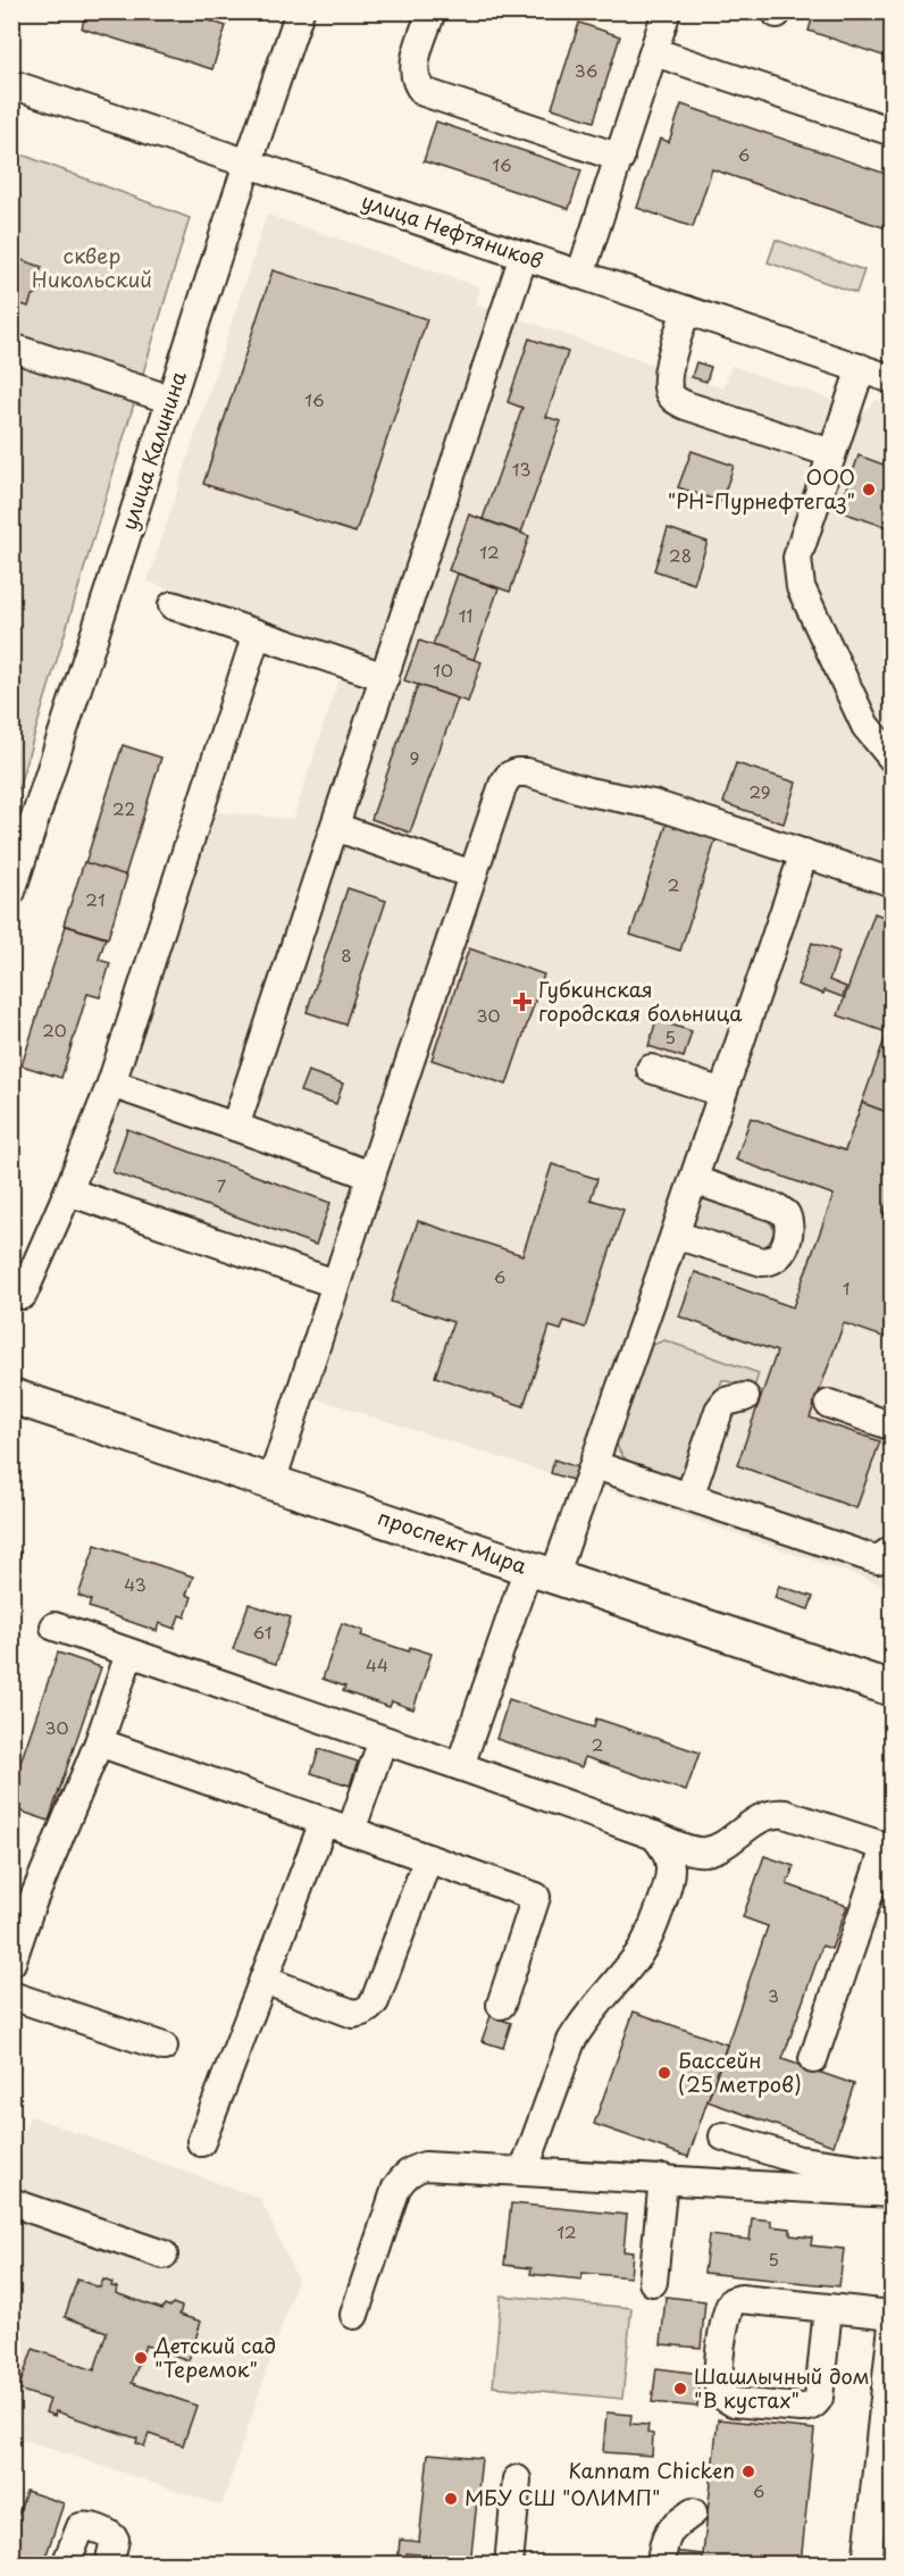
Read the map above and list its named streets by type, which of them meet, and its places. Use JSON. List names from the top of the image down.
{
  "streets": {
    "main road": ["проспект Мира"],
    "street": ["улица Нефтяников", "улица Калинина"]
  },
  "crossings": [
    ["улица Нефтяников", "улица Калинина"]
  ],
  "parks": ["сквер Никольский"],
  "places": {
    "other": [
      "ООО \"РН-Пурнефтегаз\"",
      "Бассейн (25 метров)",
      "Детский сад \"Теремок\"",
      "Шашлычный дом \"В кустах\"",
      "Kannam Chicken",
      "МБУ СШ \"ОЛИМП\""
    ],
    "health": ["Губкинская городская больница"]
  },
  "house_numbers": [
    "36",
    "6",
    "16",
    "16",
    "13",
    "12",
    "28",
    "11",
    "10",
    "9",
    "29",
    "22",
    "2",
    "21",
    "8",
    "30",
    "20",
    "5",
    "7",
    "6",
    "1",
    "43",
    "61",
    "44",
    "30",
    "2",
    "3",
    "12",
    "5",
    "6"
  ]
}
